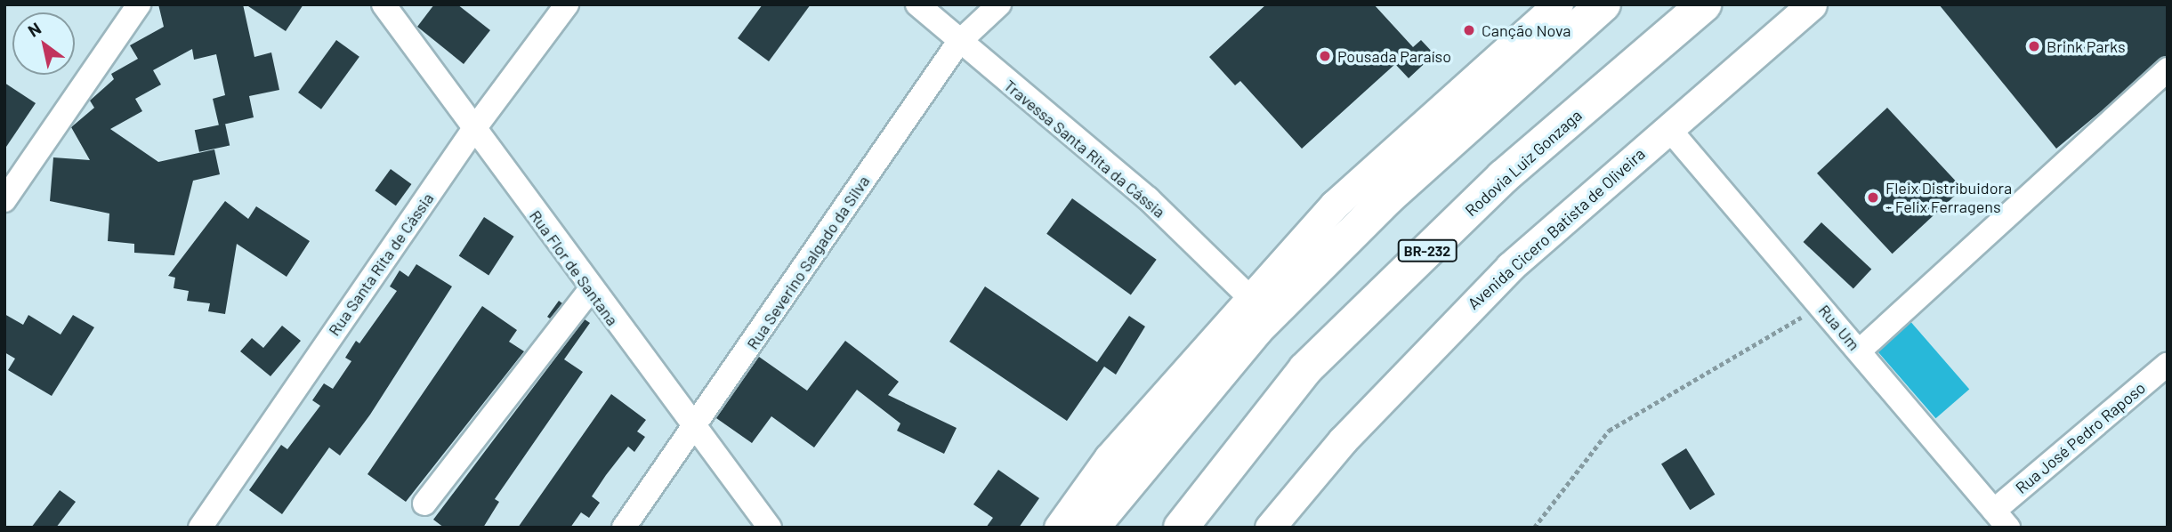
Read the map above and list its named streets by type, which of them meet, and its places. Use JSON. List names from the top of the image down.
{
  "streets": {
    "highway": ["Rodovia Luiz Gonzaga", "BR-232"],
    "main road": ["Avenida Cicero Batista de Oliveira"],
    "street": [
      "Travessa Santa Rita da Cássia",
      "Rua Severino Salgado da Silva",
      "Rua Santa Rita de Cássia",
      "Rua Flor de Santana",
      "Rua Um",
      "Rua José Pedro Raposo"
    ]
  },
  "crossings": [
    ["Travessa Santa Rita da Cássia", "Rua Severino Salgado da Silva"],
    ["Avenida Cicero Batista de Oliveira", "Rua Um"],
    ["Rua Severino Salgado da Silva", "Rua Flor de Santana"],
    ["Rua Santa Rita de Cássia", "Rua Flor de Santana"],
    ["Rua Um", "Rua José Pedro Raposo"]
  ],
  "places": [
    "Canção Nova",
    "Brink Parks",
    "Pousada Paraíso",
    "Fleix Distribuidora - Felix Ferragens"
  ],
  "north": "top left"
}
